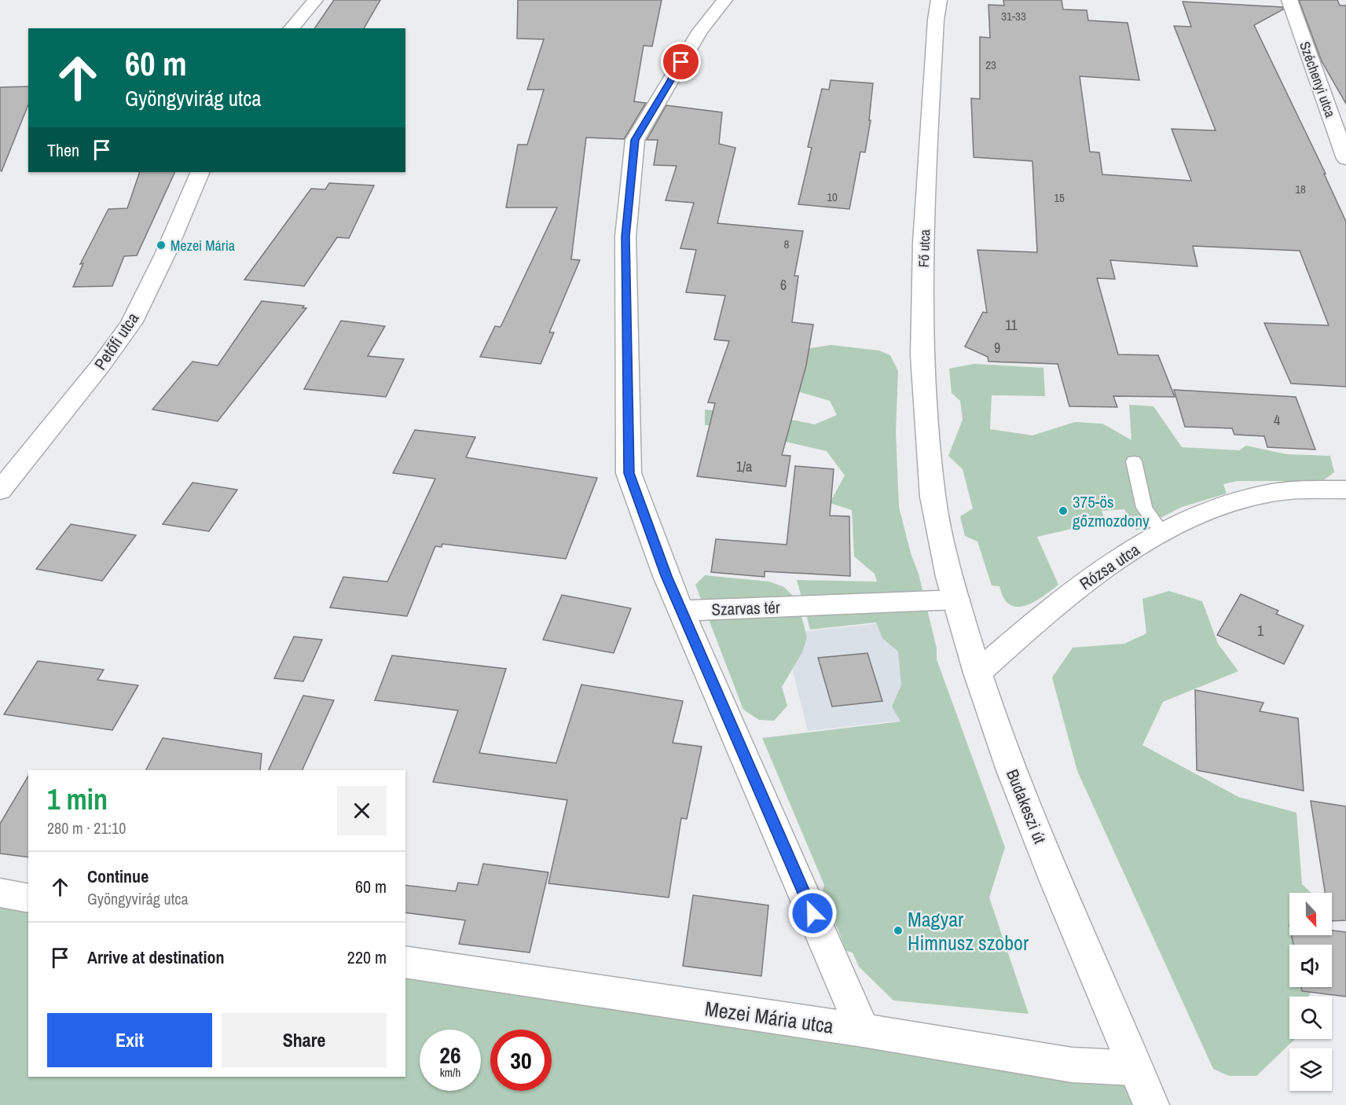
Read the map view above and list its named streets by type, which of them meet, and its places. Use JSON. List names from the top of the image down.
{
  "streets": {
    "street": [
      "Széchenyi utca",
      "Fő utca",
      "Petőfi utca",
      "Rózsa utca",
      "Szarvas tér",
      "Budakeszi út",
      "Mezei Mária utca"
    ]
  },
  "crossings": [
    ["Fő utca", "Budakeszi út"],
    ["Rózsa utca", "Budakeszi út"],
    ["Szarvas tér", "Budakeszi út"],
    ["Szarvas tér", "Mezei Mária utca"],
    ["Budakeszi út", "Mezei Mária utca"]
  ],
  "places": ["Mezei Mária", "375-ös gőzmozdony", "Magyar Himnusz szobor"],
  "house_numbers": [
    "31-33",
    "23",
    "18",
    "10",
    "15",
    "8",
    "6",
    "11",
    "9",
    "4",
    "1/a",
    "1"
  ],
  "north": "bottom",
  "page": {
    "turn": ["60 m", "Gyöngyvirág utca"],
    "then": "Then",
    "heading": ["1 min", "280 m · 21:10"],
    "list": [
      {
        "name": "Continue",
        "note": "Gyöngyvirág utca",
        "value": "60 m"
      },
      {
        "name": "Arrive at destination",
        "value": "220 m"
      }
    ],
    "buttons": ["Exit", "Share"],
    "speed": "26 km/h",
    "limit": "30"
  }
}
